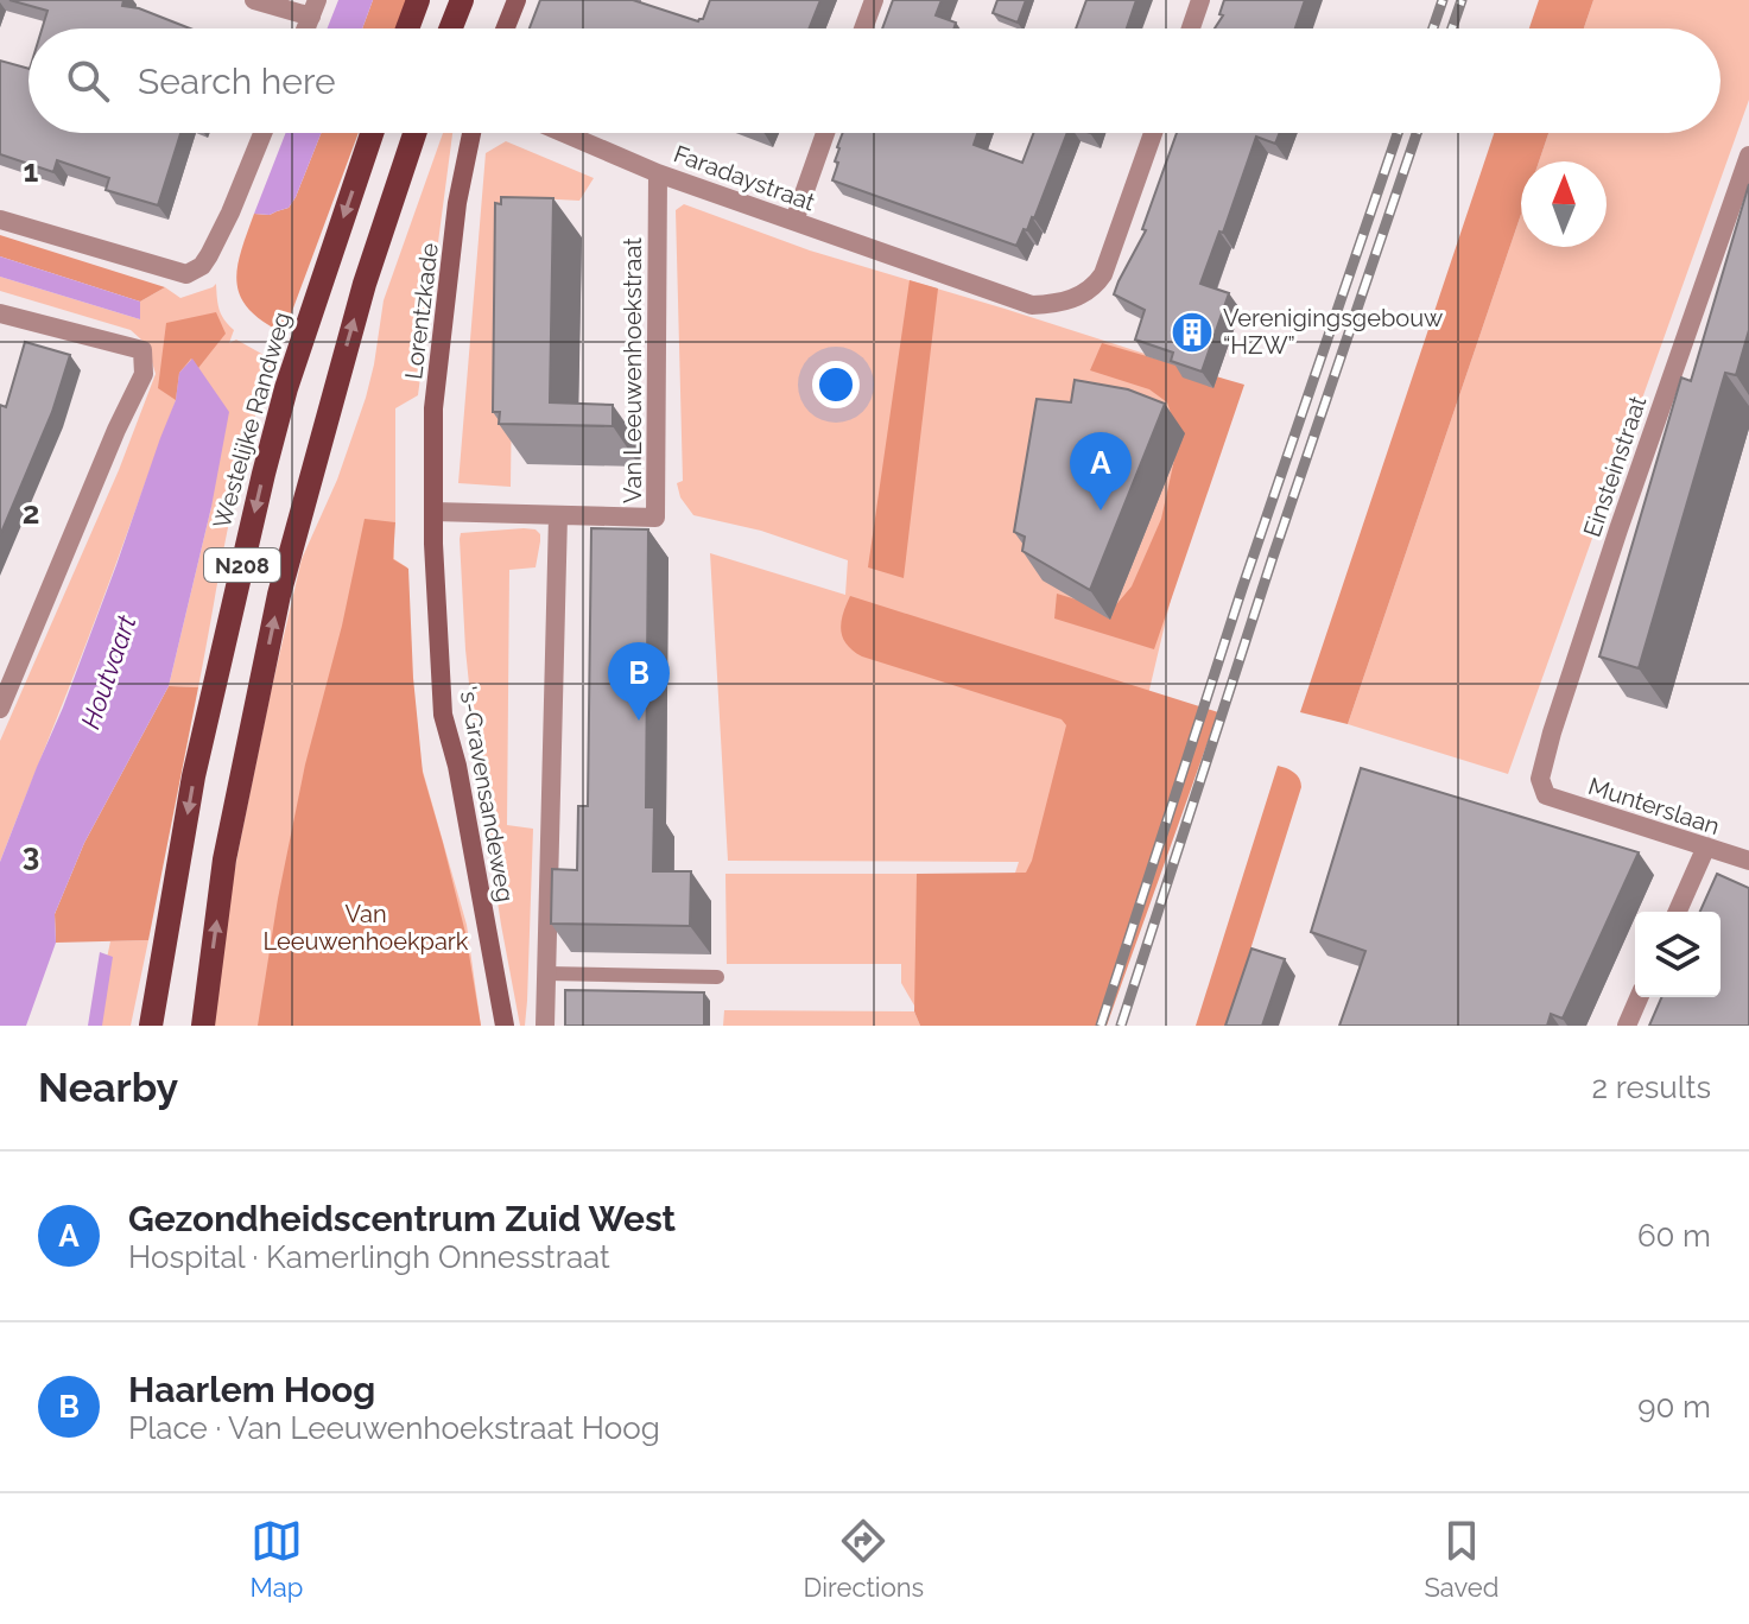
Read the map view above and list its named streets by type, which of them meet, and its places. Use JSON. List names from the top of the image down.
{
  "streets": {
    "main road": ["Westelijke Randweg", "N208"],
    "street": [
      "Faradaystraat",
      "Lorentzkade",
      "Van Leeuwenhoekstraat",
      "Einsteinstraat",
      "'s-Gravensandeweg",
      "Munterslaan"
    ]
  },
  "crossings": [
    ["Faradaystraat", "Van Leeuwenhoekstraat"],
    ["Lorentzkade", "Van Leeuwenhoekstraat"],
    ["Lorentzkade", "'s-Gravensandeweg"],
    ["Van Leeuwenhoekstraat", "'s-Gravensandeweg"],
    ["Einsteinstraat", "Munterslaan"]
  ],
  "water": ["Houtvaart"],
  "parks": ["Van Leeuwenhoekpark"],
  "places": {
    "building": ["Verenigingsgebouw “HZW”"]
  },
  "north": "top",
  "page": {
    "search": "Search here",
    "pins": ["A", "B"],
    "heading": ["Nearby", "2 results"],
    "list": [
      {
        "mark": "A",
        "name": "Gezondheidscentrum Zuid West",
        "note": "Hospital · Kamerlingh Onnesstraat",
        "value": "60 m"
      },
      {
        "mark": "B",
        "name": "Haarlem Hoog",
        "note": "Place · Van Leeuwenhoekstraat Hoog",
        "value": "90 m"
      }
    ],
    "nav": ["Map", "Directions", "Saved"]
  },
  "grid": {
    "rows": ["1", "2", "3"]
  }
}
